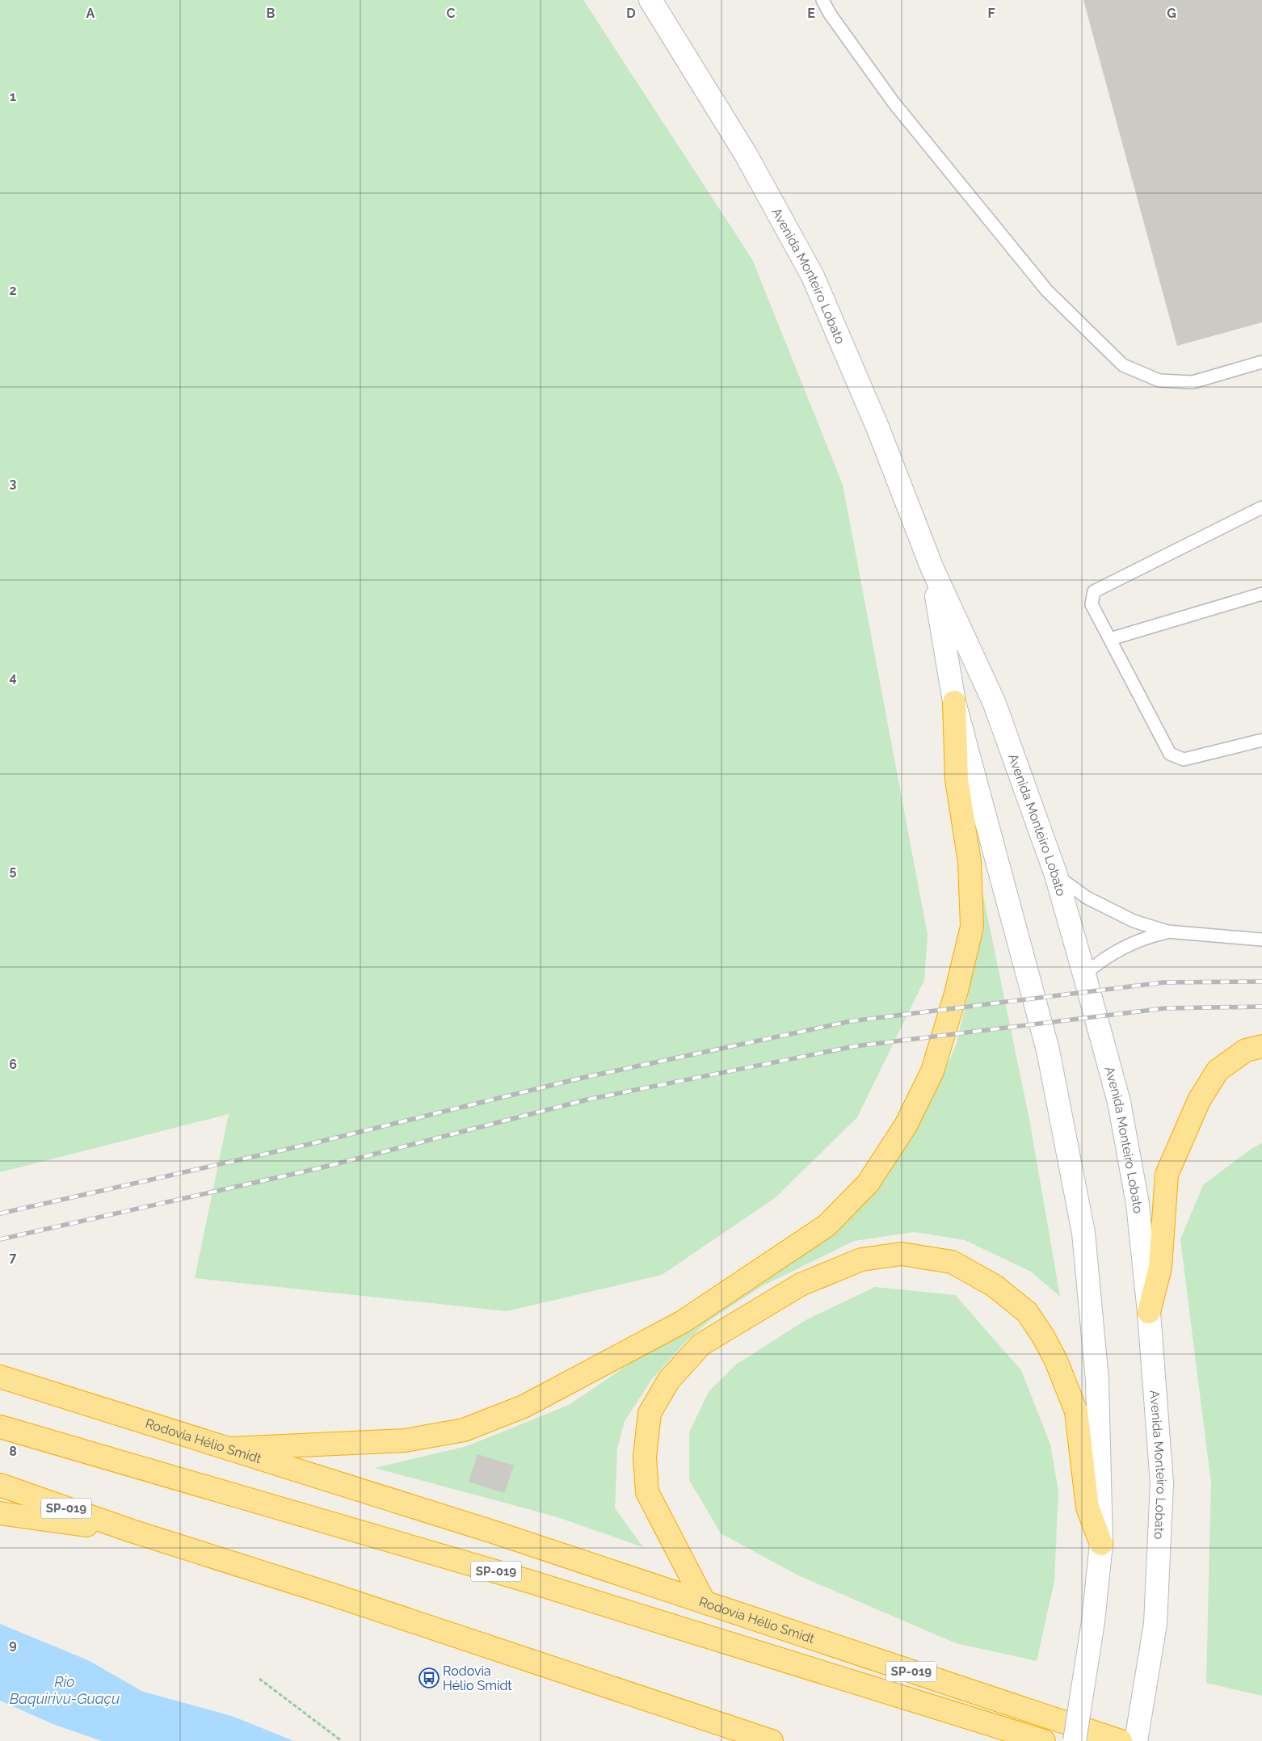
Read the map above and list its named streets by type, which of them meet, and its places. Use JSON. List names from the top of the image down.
{
  "streets": {
    "highway": ["Rodovia Hélio Smidt", "SP-019"],
    "main road": ["Avenida Monteiro Lobato"]
  },
  "water": ["Rio Baquirivu-Guaçu"],
  "places": {
    "bus stop": ["Rodovia Hélio Smidt"]
  },
  "grid": {
    "columns": [
      "A",
      "B",
      "C",
      "D",
      "E",
      "F",
      "G"
    ],
    "rows": [
      "1",
      "2",
      "3",
      "4",
      "5",
      "6",
      "7",
      "8",
      "9"
    ]
  }
}
